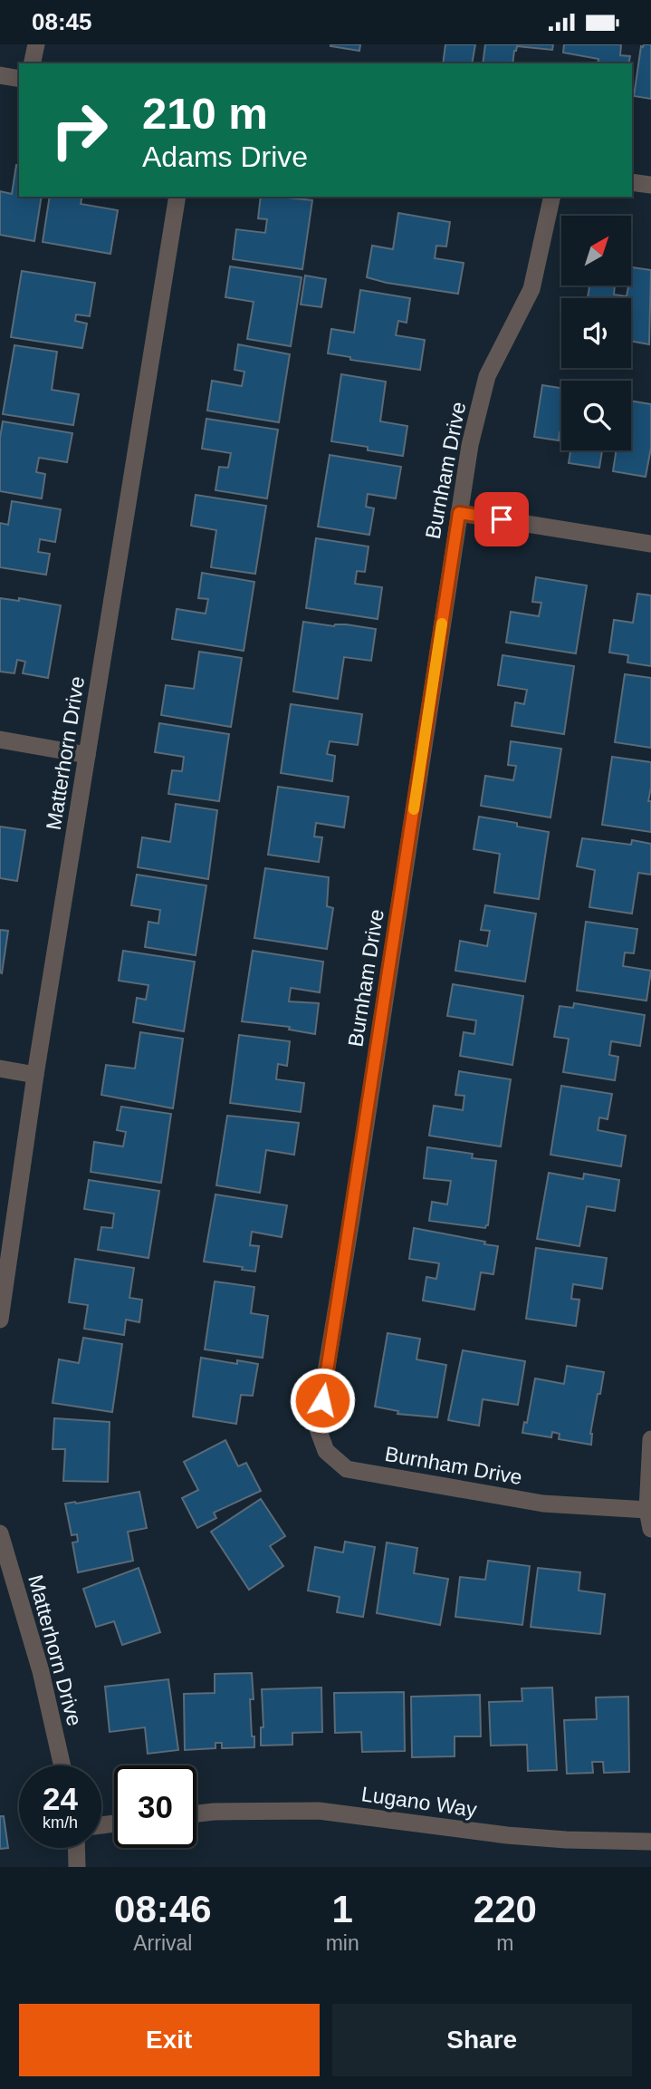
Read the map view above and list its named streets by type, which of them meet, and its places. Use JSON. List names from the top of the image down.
{
  "streets": {
    "street": ["Burnham Drive", "Matterhorn Drive", "Lugano Way"]
  },
  "north": "top right",
  "page": {
    "status": "08:45",
    "turn": ["210 m", "Adams Drive"],
    "speed": "24 km/h",
    "limit": "30",
    "eta": [
      "08:46",
      "Arrival",
      "1",
      "min",
      "220",
      "m"
    ],
    "buttons": ["Exit", "Share"]
  }
}
